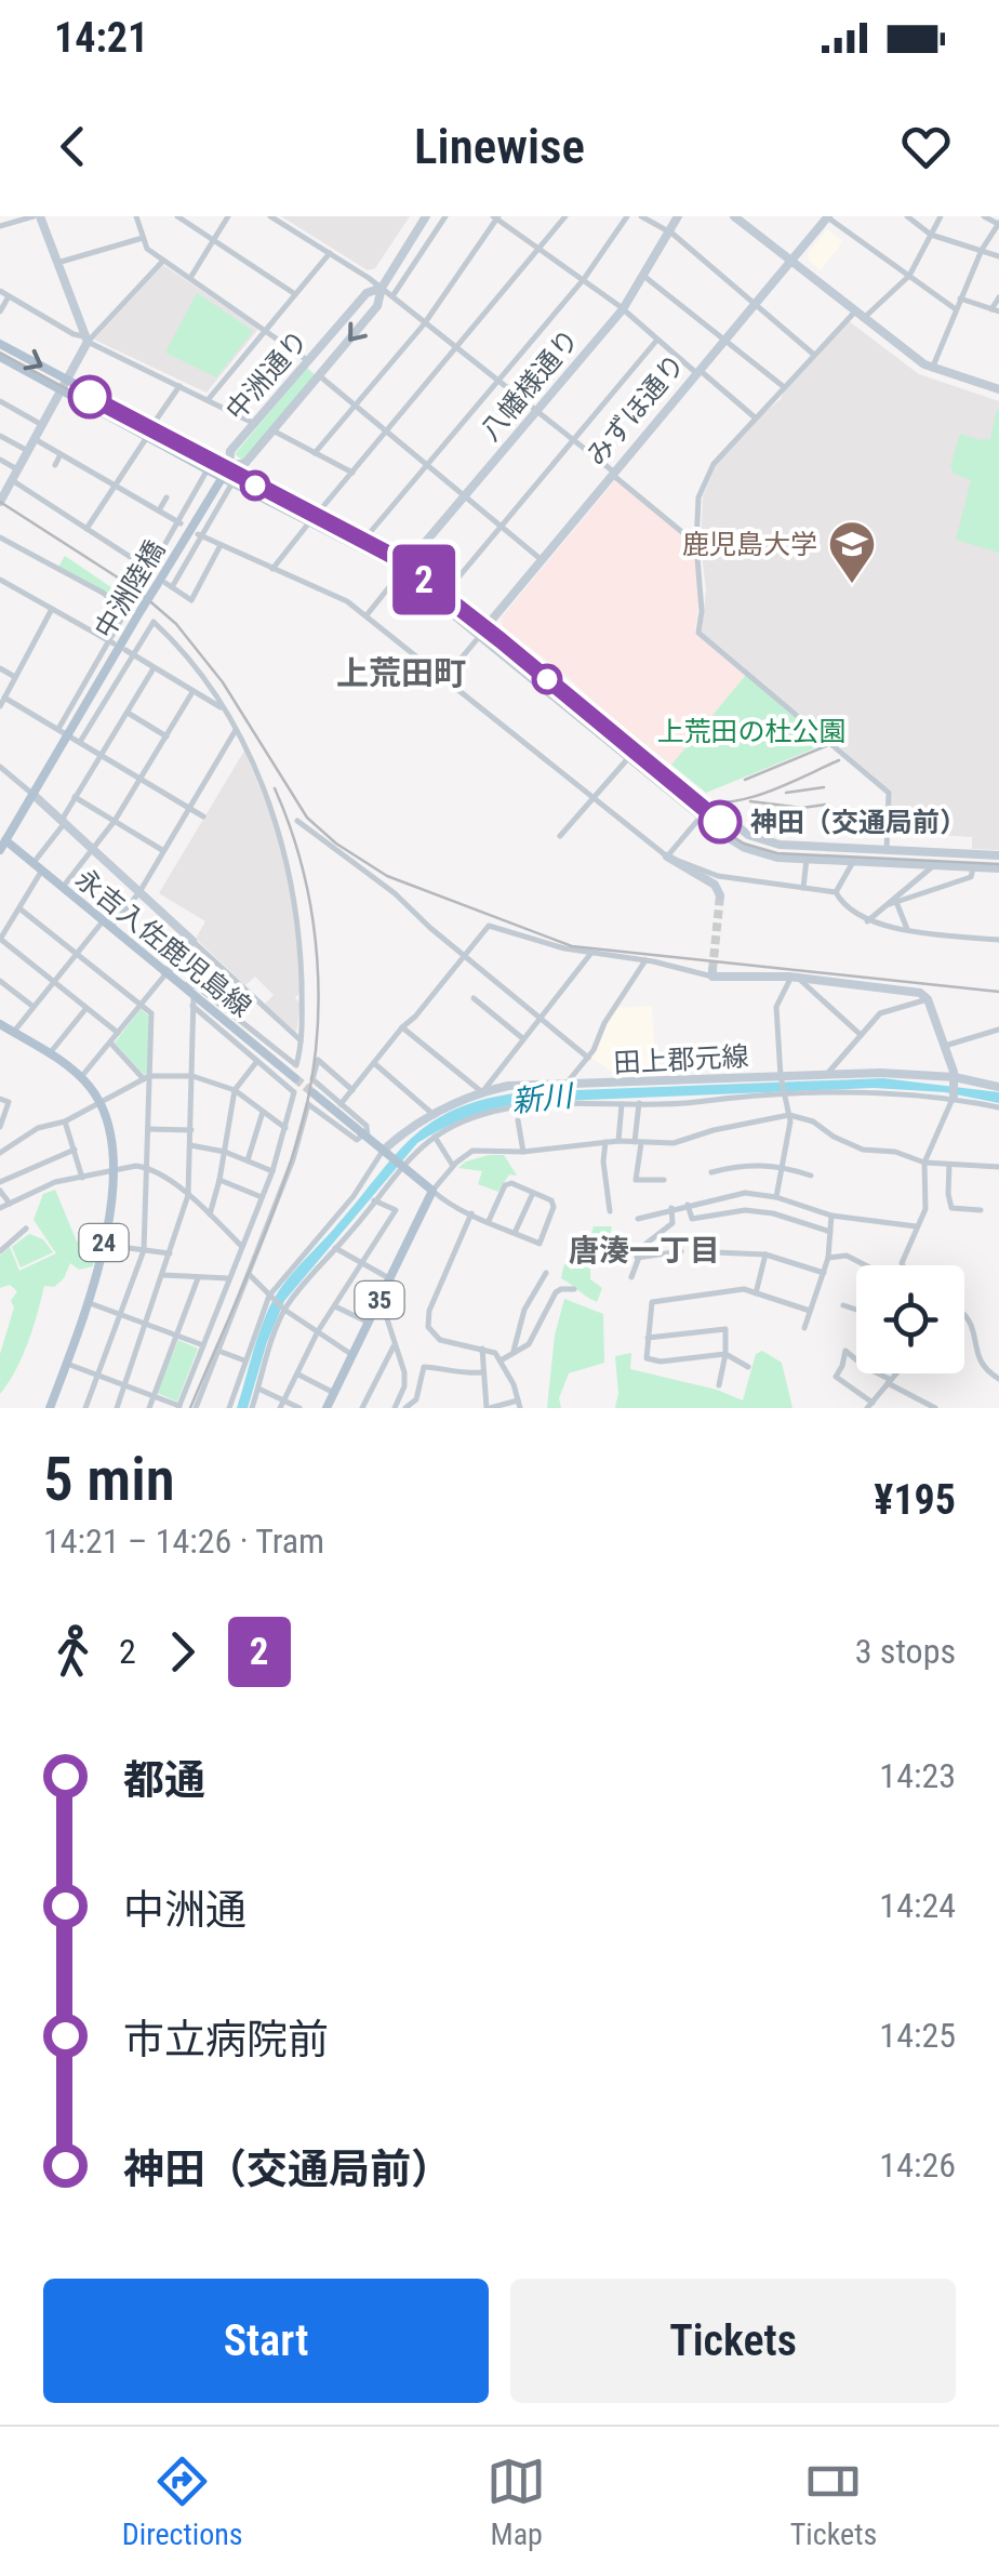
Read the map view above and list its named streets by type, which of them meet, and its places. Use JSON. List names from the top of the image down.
{
  "streets": {
    "main road": [
      "中洲陸橋",
      "永吉入佐鹿児島線",
      "24",
      "35"
    ],
    "street": [
      "中洲通り",
      "八幡様通り",
      "みずほ通り",
      "田上郡元線"
    ]
  },
  "crossings": [
    ["中洲通り", "中洲陸橋"],
    ["中洲陸橋", "永吉入佐鹿児島線"]
  ],
  "districts": ["上荒田町", "唐湊一丁目"],
  "water": ["新川"],
  "parks": ["上荒田の杜公園"],
  "places": {
    "school or university": ["鹿児島大学"],
    "other": ["神田（交通局前）"]
  },
  "lines": ["tram line 2"],
  "page": {
    "status": "14:21",
    "header": "Linewise",
    "on_map": "2",
    "heading": ["5 min", "14:21 – 14:26 · Tram", "¥195"],
    "legs": ["2", "2", "3 stops"],
    "list": [
      {
        "name": "都通",
        "value": "14:23"
      },
      {
        "name": "中洲通",
        "value": "14:24"
      },
      {
        "name": "市立病院前",
        "value": "14:25"
      },
      {
        "name": "神田（交通局前）",
        "value": "14:26"
      }
    ],
    "buttons": ["Start", "Tickets"],
    "tabs": ["Directions", "Map", "Tickets"]
  }
}
